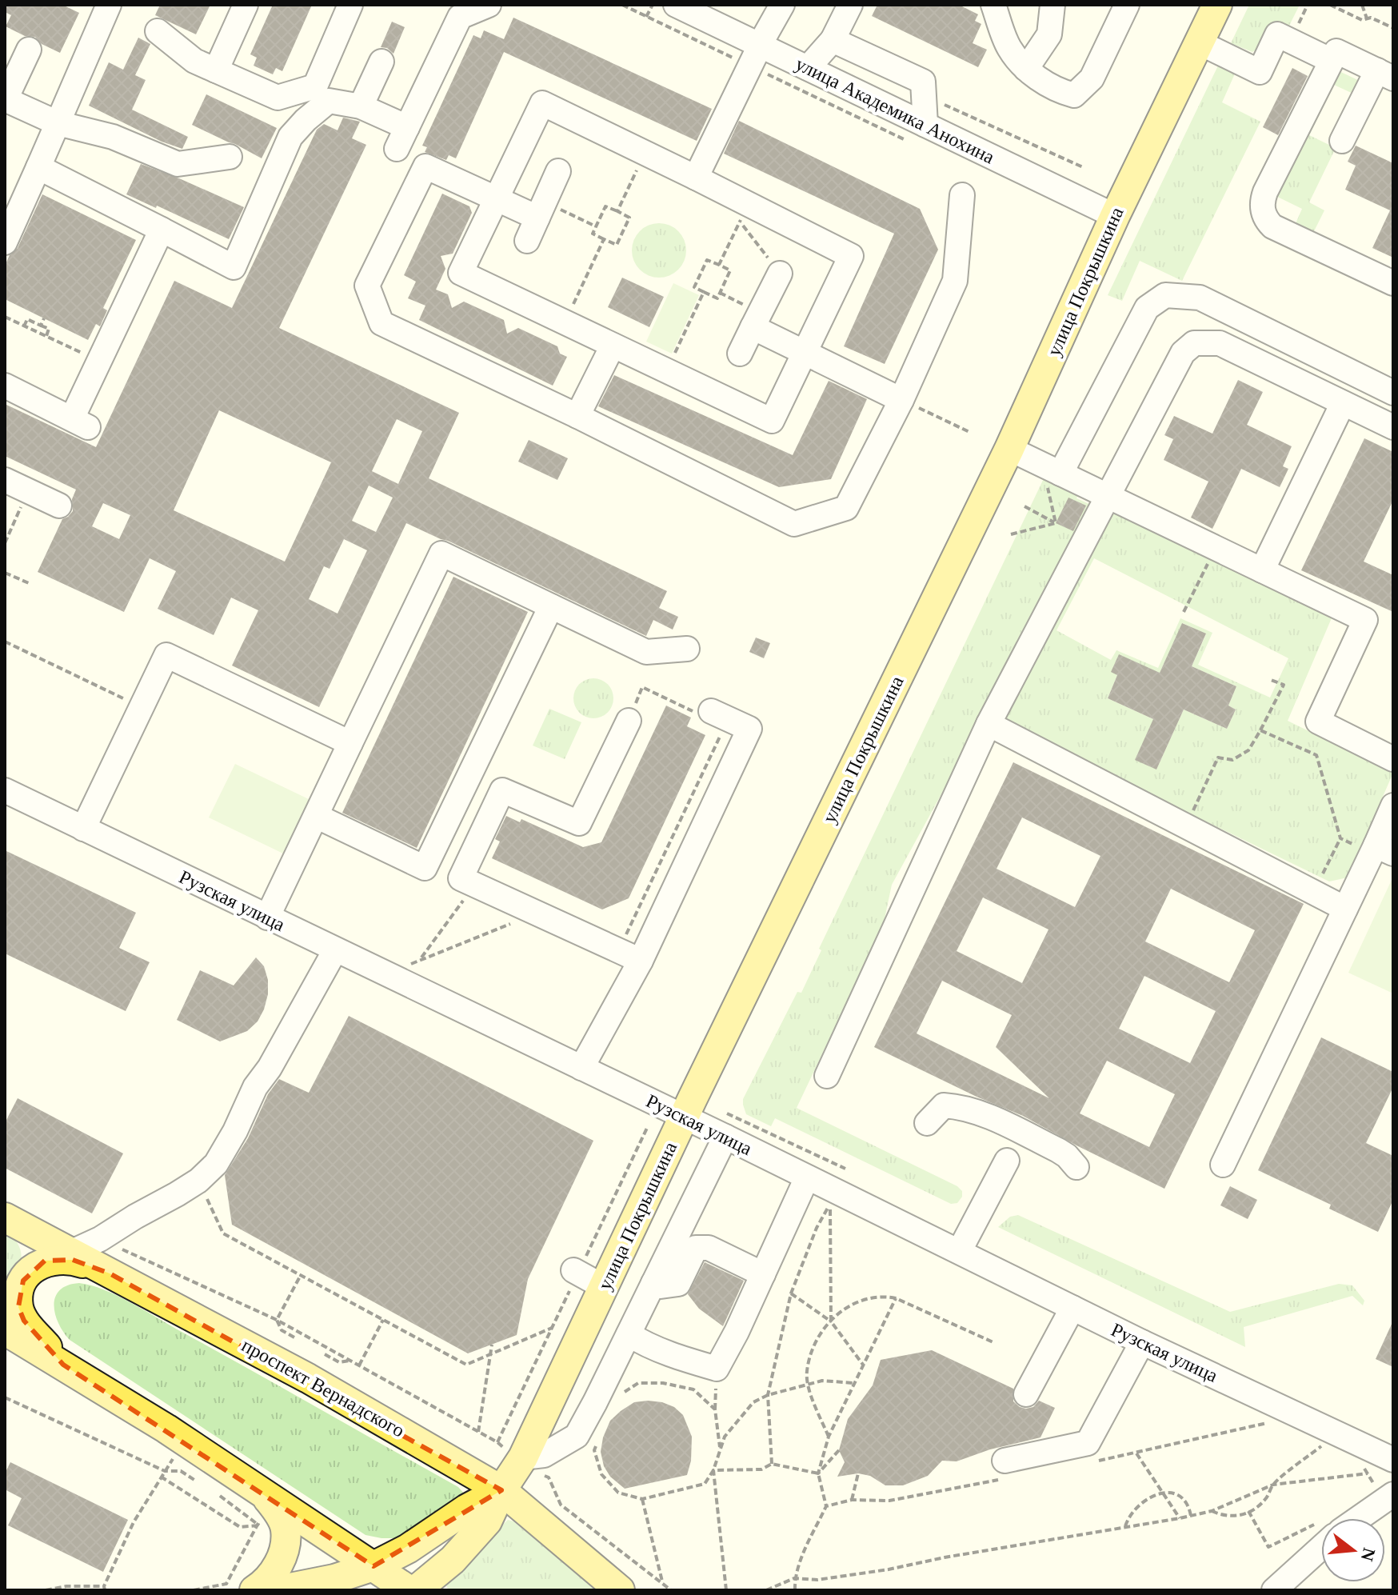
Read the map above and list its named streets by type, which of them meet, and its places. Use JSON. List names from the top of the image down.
{
  "streets": {
    "main road": ["улица Покрышкина", "проспект Вернадского"],
    "street": ["улица Академика Анохина", "Рузская улица"]
  },
  "crossings": [
    ["улица Академика Анохина", "улица Покрышкина"],
    ["улица Покрышкина", "Рузская улица"],
    ["улица Покрышкина", "проспект Вернадского"]
  ],
  "north": "right"
}
